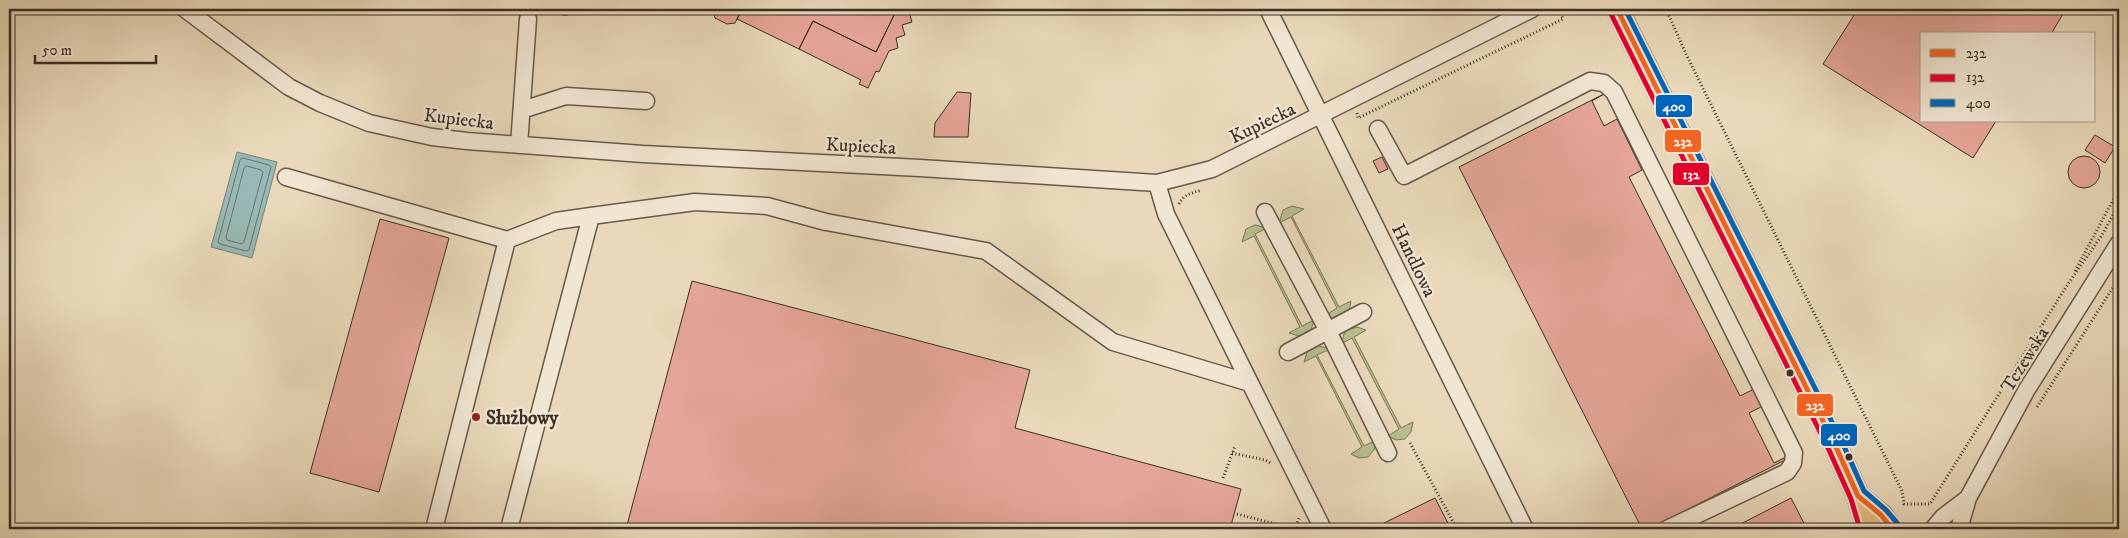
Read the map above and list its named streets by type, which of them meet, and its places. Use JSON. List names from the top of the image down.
{
  "streets": {
    "street": ["Kupiecka", "Handlowa", "Tczewska"]
  },
  "crossings": [
    ["Kupiecka", "Handlowa"]
  ],
  "places": ["Służbowy"],
  "lines": ["transit line 232", "transit line 400", "transit line 132"],
  "legend": ["232", "132", "400"],
  "scale_bar": "50 m"
}
